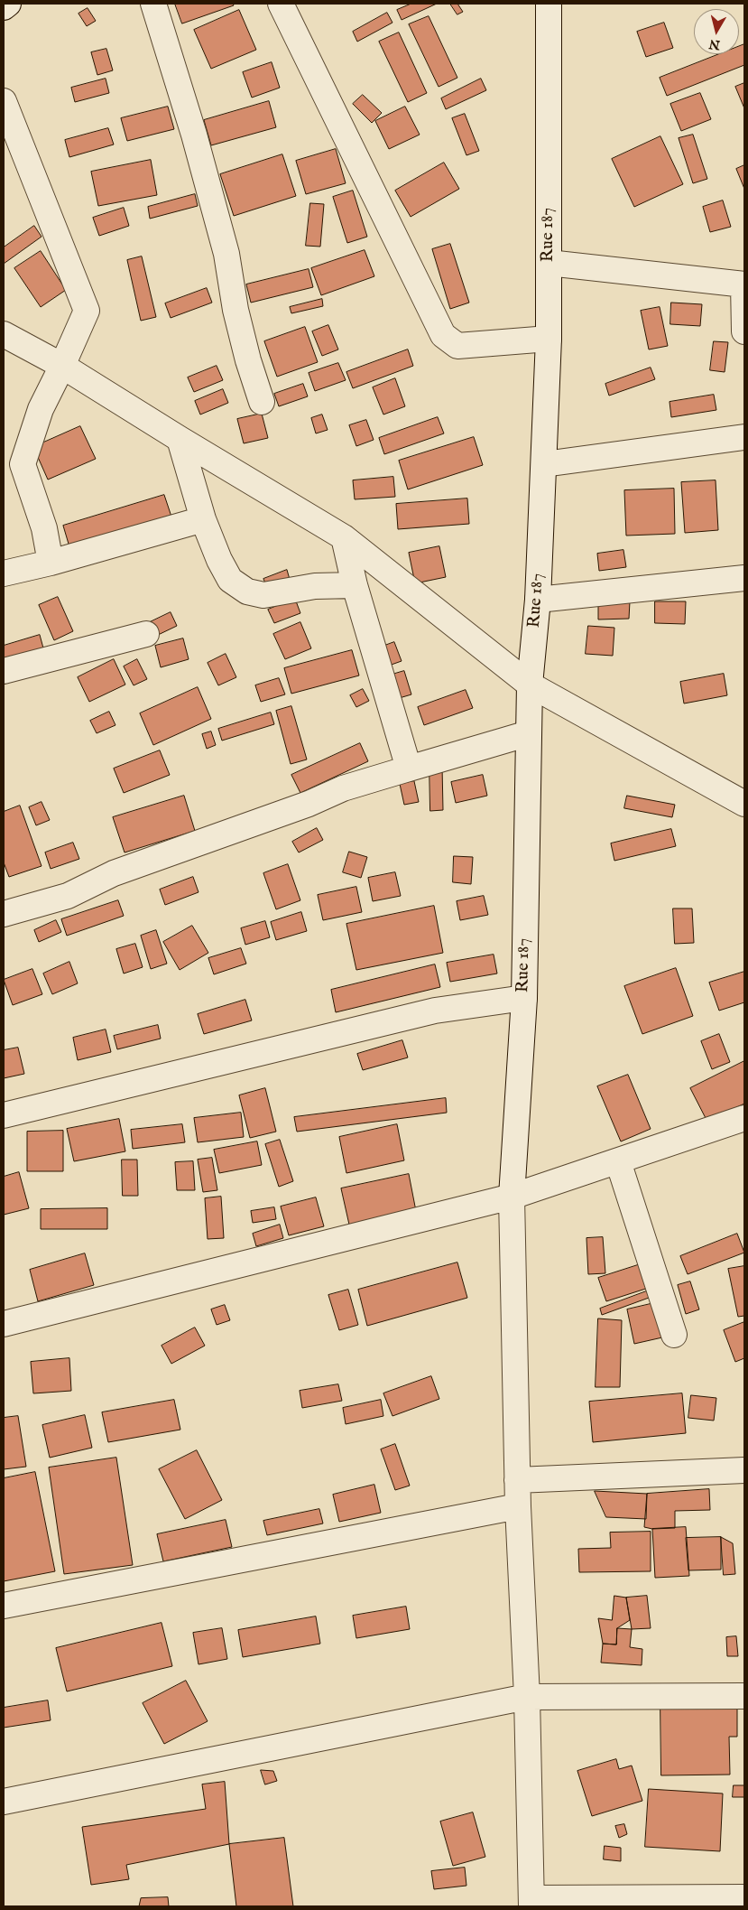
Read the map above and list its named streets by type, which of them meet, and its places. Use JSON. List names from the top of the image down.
{
  "streets": {
    "street": ["Rue 187"]
  },
  "north": "bottom"
}
